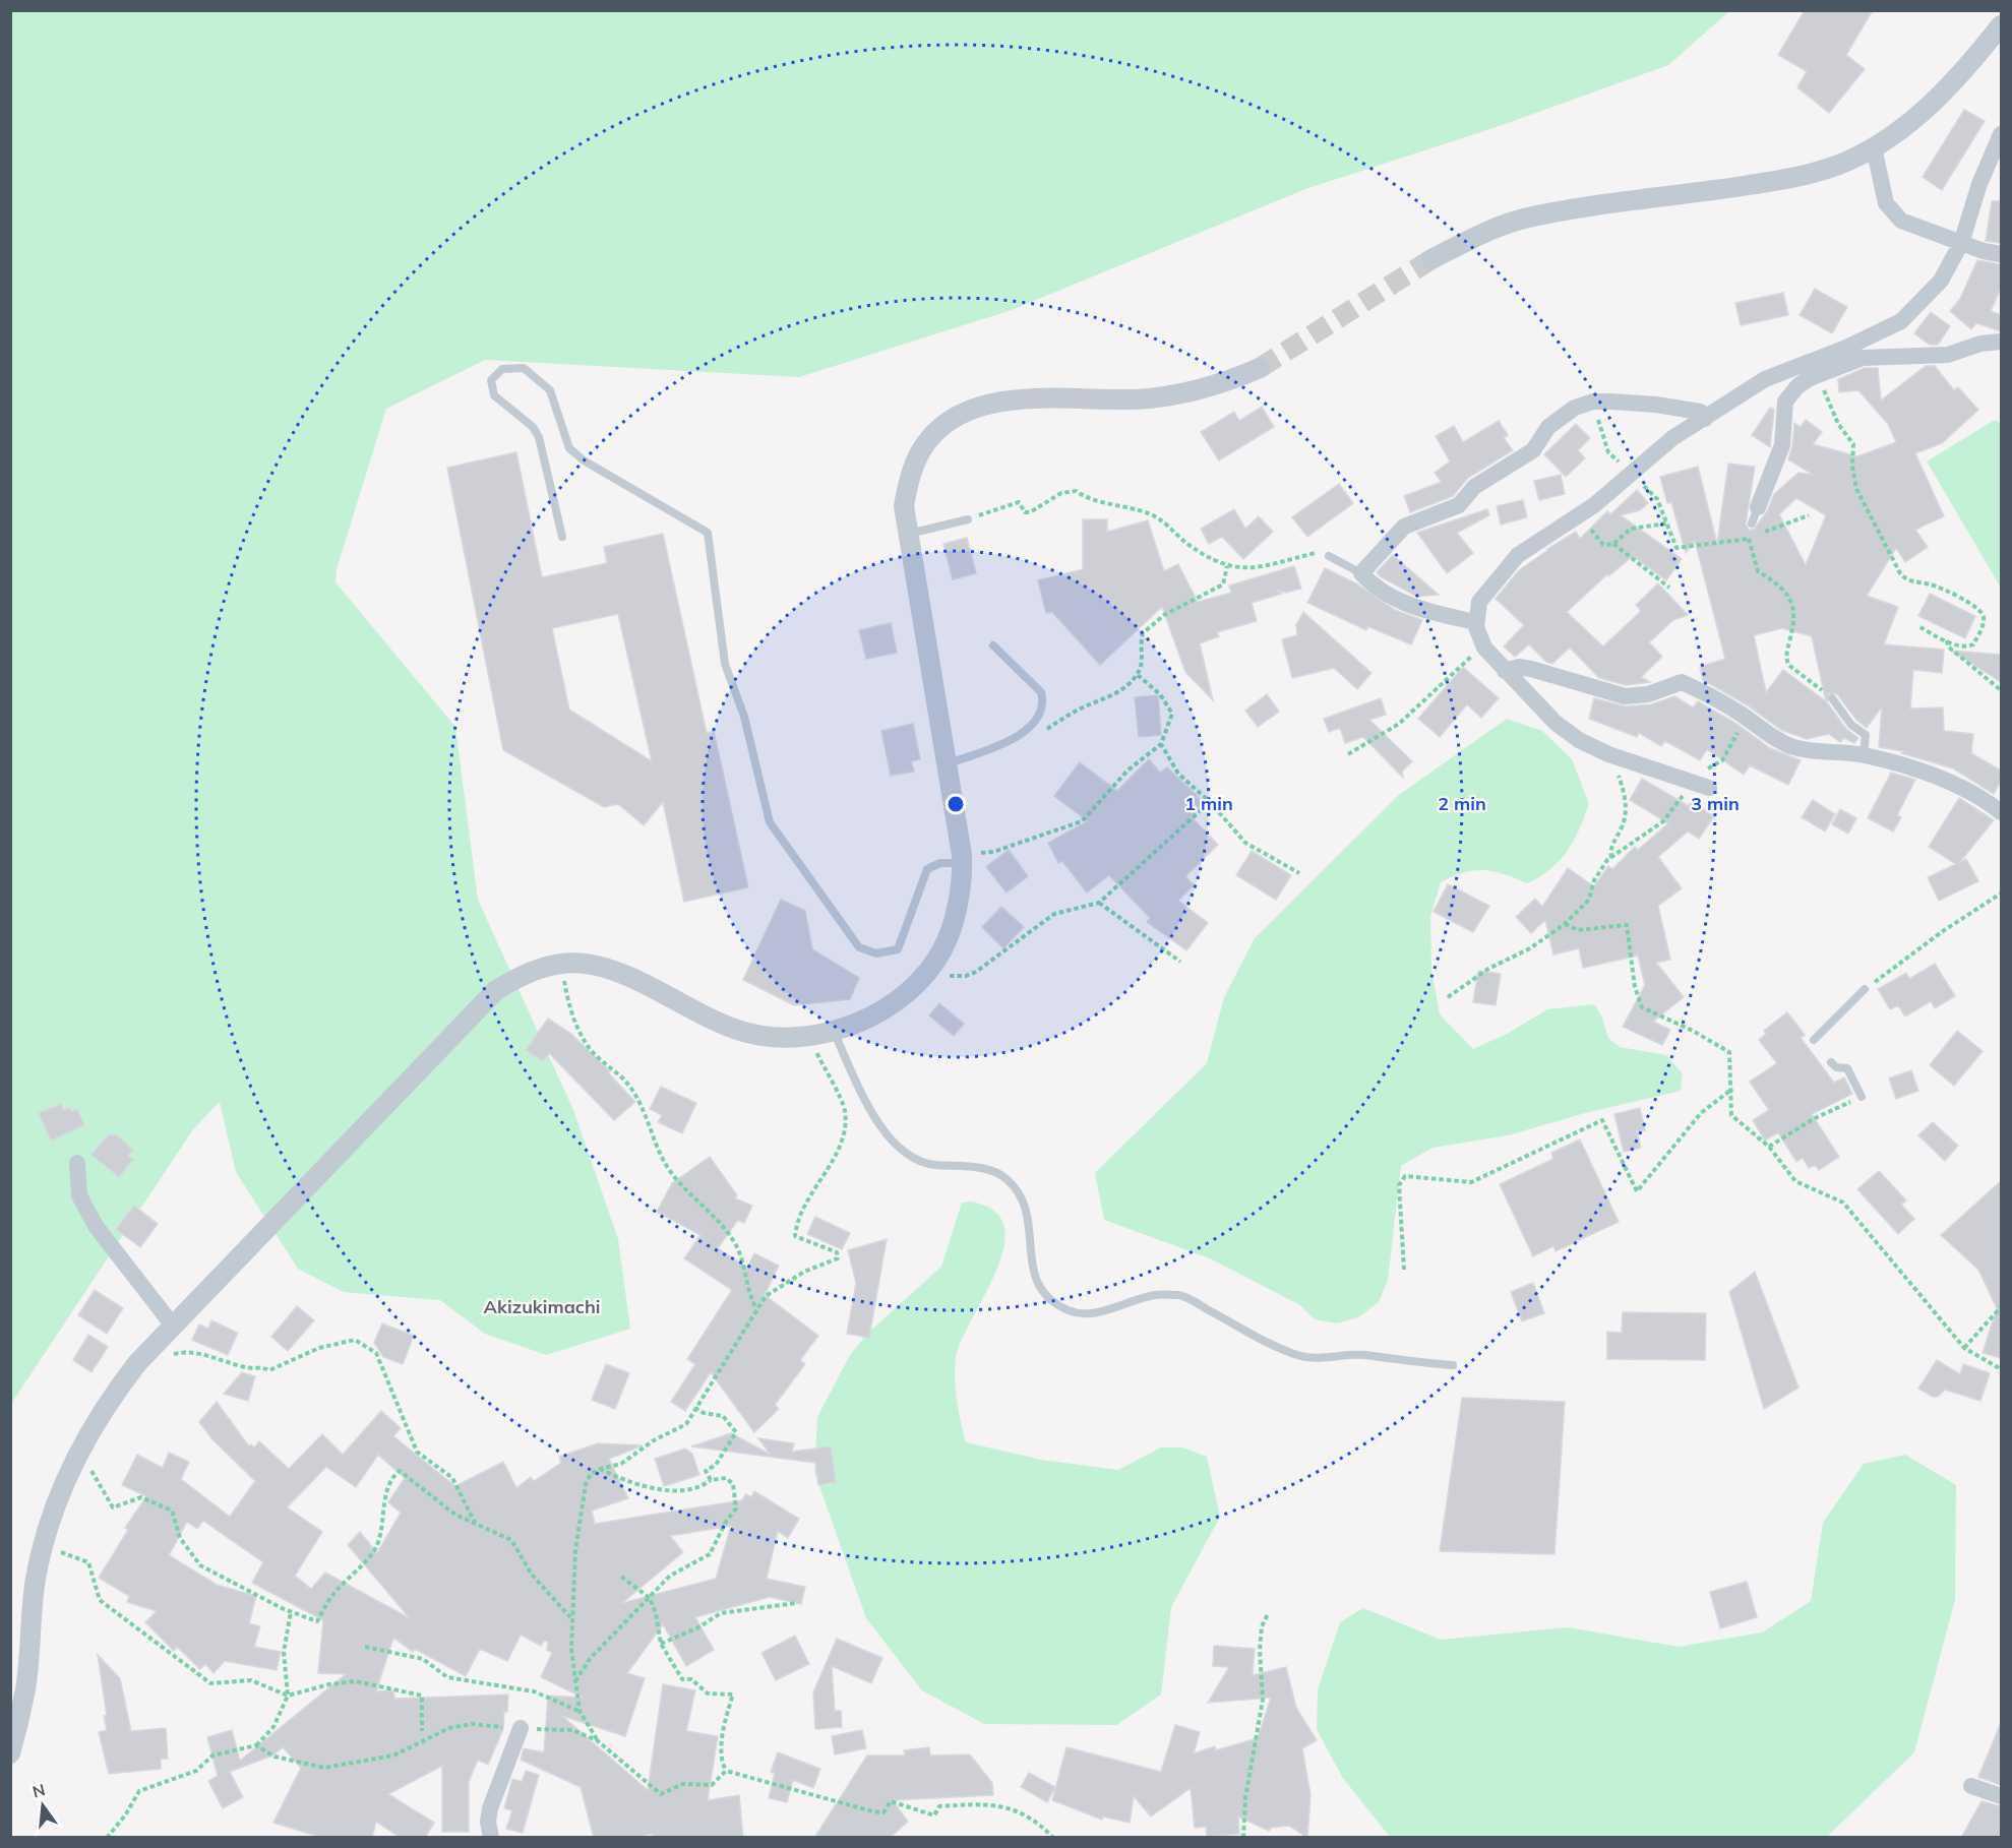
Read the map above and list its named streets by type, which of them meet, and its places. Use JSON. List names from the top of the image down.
{
  "districts": ["Akizukimachi"],
  "north": "top",
  "rings": ["1 min", "2 min", "3 min"]
}
